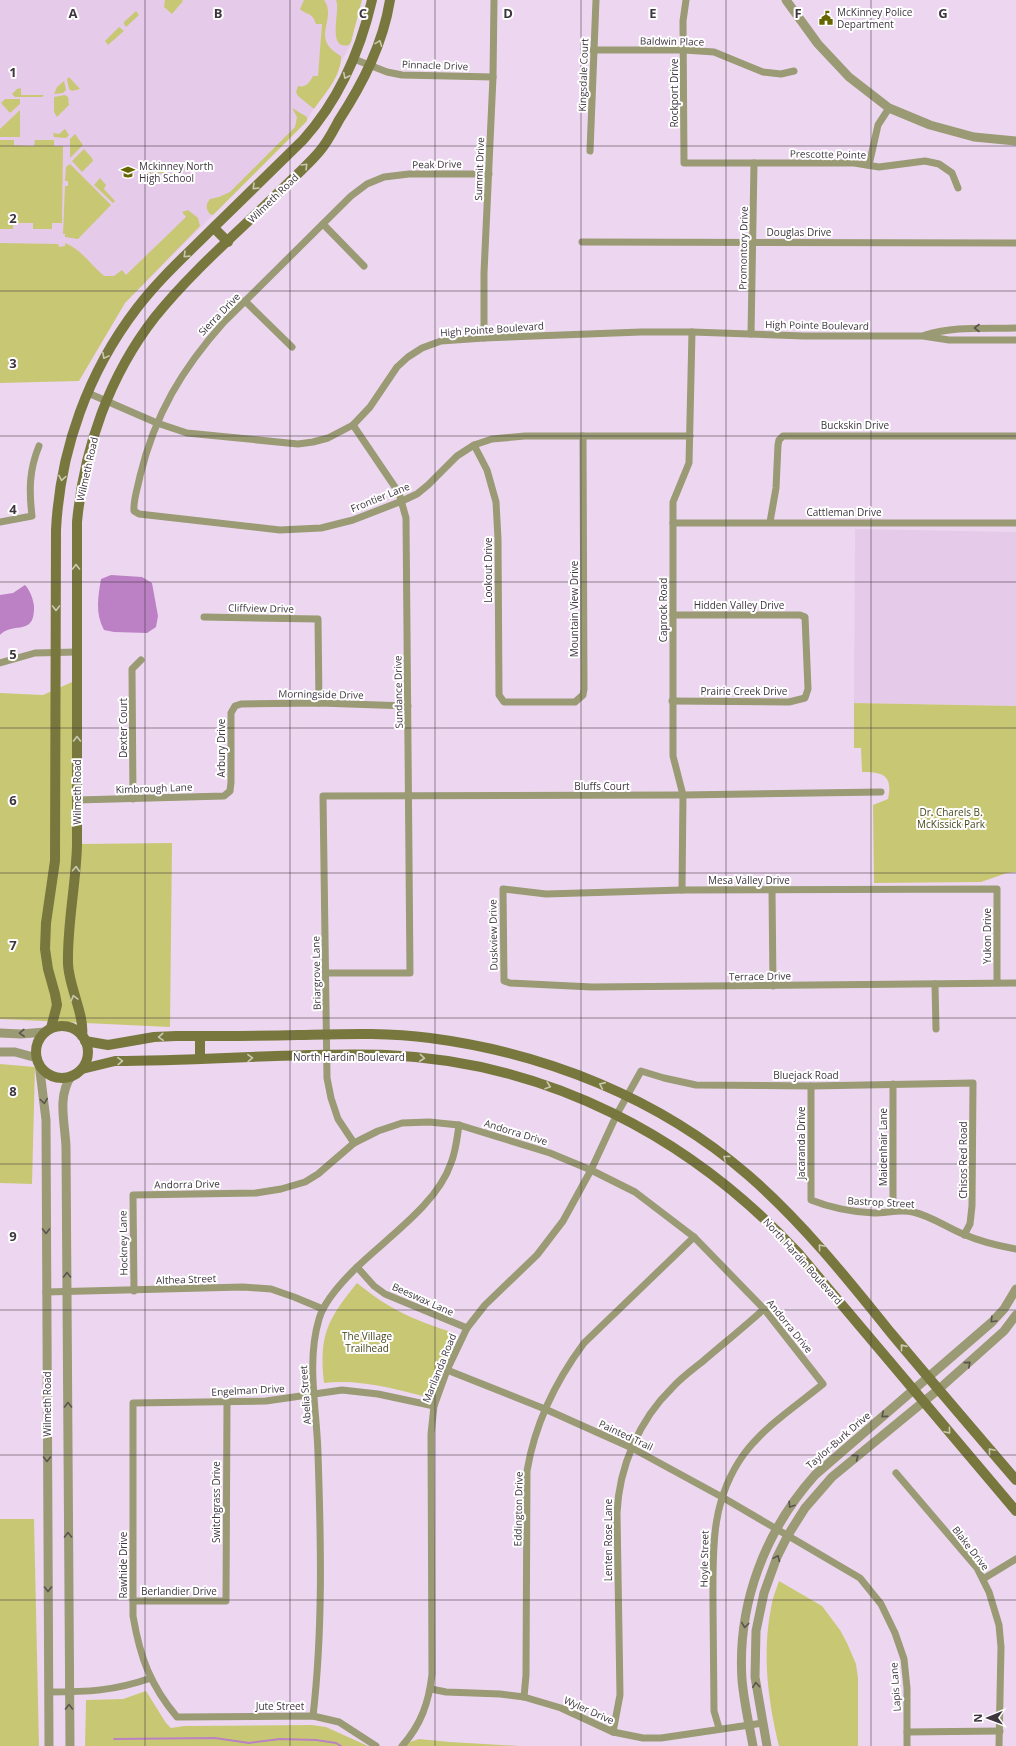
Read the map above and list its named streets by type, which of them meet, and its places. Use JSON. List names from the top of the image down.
{
  "streets": {
    "main road": ["Wilmeth Road", "North Hardin Boulevard"],
    "street": [
      "Baldwin Place",
      "Pinnacle Drive",
      "Kingsdale Court",
      "Rockport Drive",
      "Prescotte Pointe",
      "Peak Drive",
      "Summit Drive",
      "Douglas Drive",
      "Promontory Drive",
      "Sierra Drive",
      "High Pointe Boulevard",
      "Buckskin Drive",
      "Frontier Lane",
      "Cattleman Drive",
      "Lookout Drive",
      "Hidden Valley Drive",
      "Cliffview Drive",
      "Mountain View Drive",
      "Caprock Road",
      "Prairie Creek Drive",
      "Sundance Drive",
      "Morningside Drive",
      "Dexter Court",
      "Arbury Drive",
      "Bluffs Court",
      "Kimbrough Lane",
      "Mesa Valley Drive",
      "Duskview Drive",
      "Yukon Drive",
      "Briargrove Lane",
      "Terrace Drive",
      "Bluejack Road",
      "Andorra Drive",
      "Jacaranda Drive",
      "Maidenhair Lane",
      "Chisos Red Road",
      "Bastrop Street",
      "Hockney Lane",
      "Althea Street",
      "Beeswax Lane",
      "Marilanda Road",
      "Engelman Drive",
      "Abelia Street",
      "Painted Trail",
      "Taylor-Burk Drive",
      "Switchgrass Drive",
      "Eddington Drive",
      "Lenten Rose Lane",
      "Blake Drive",
      "Hoyle Street",
      "Rawhide Drive",
      "Berlandier Drive",
      "Lapis Lane",
      "Jute Street",
      "Wyler Drive"
    ]
  },
  "crossings": [
    ["Baldwin Place", "Kingsdale Court"],
    ["Baldwin Place", "Rockport Drive"],
    ["Pinnacle Drive", "Summit Drive"],
    ["Pinnacle Drive", "Wilmeth Road"],
    ["Rockport Drive", "Prescotte Pointe"],
    ["Prescotte Pointe", "Promontory Drive"],
    ["Peak Drive", "Summit Drive"],
    ["Peak Drive", "Sierra Drive"],
    ["Summit Drive", "High Pointe Boulevard"],
    ["Wilmeth Road", "High Pointe Boulevard"],
    ["Wilmeth Road", "Kimbrough Lane"],
    ["Wilmeth Road", "North Hardin Boulevard"],
    ["Wilmeth Road", "Althea Street"],
    ["Douglas Drive", "Promontory Drive"],
    ["Promontory Drive", "High Pointe Boulevard"],
    ["Sierra Drive", "High Pointe Boulevard"],
    ["Sierra Drive", "Frontier Lane"],
    ["High Pointe Boulevard", "Caprock Road"],
    ["High Pointe Boulevard", "Sundance Drive"],
    ["Buckskin Drive", "Cattleman Drive"],
    ["Frontier Lane", "Lookout Drive"],
    ["Frontier Lane", "Mountain View Drive"],
    ["Frontier Lane", "Caprock Road"],
    ["Frontier Lane", "Sundance Drive"],
    ["Cattleman Drive", "Caprock Road"],
    ["Lookout Drive", "Mountain View Drive"],
    ["Hidden Valley Drive", "Caprock Road"],
    ["Hidden Valley Drive", "Prairie Creek Drive"],
    ["Cliffview Drive", "Morningside Drive"],
    ["Caprock Road", "Prairie Creek Drive"],
    ["Caprock Road", "Bluffs Court"],
    ["Caprock Road", "Mesa Valley Drive"],
    ["Sundance Drive", "Morningside Drive"],
    ["Sundance Drive", "Bluffs Court"],
    ["Sundance Drive", "Briargrove Lane"],
    ["Morningside Drive", "Arbury Drive"],
    ["Dexter Court", "Kimbrough Lane"],
    ["Arbury Drive", "Kimbrough Lane"],
    ["Bluffs Court", "Briargrove Lane"],
    ["Mesa Valley Drive", "Duskview Drive"],
    ["Mesa Valley Drive", "Yukon Drive"],
    ["Duskview Drive", "Terrace Drive"],
    ["Yukon Drive", "Terrace Drive"],
    ["Briargrove Lane", "North Hardin Boulevard"],
    ["Briargrove Lane", "Andorra Drive"],
    ["North Hardin Boulevard", "Marilanda Road"],
    ["North Hardin Boulevard", "Taylor-Burk Drive"],
    ["Bluejack Road", "Jacaranda Drive"],
    ["Bluejack Road", "Maidenhair Lane"],
    ["Bluejack Road", "Chisos Red Road"],
    ["Bluejack Road", "Marilanda Road"],
    ["Andorra Drive", "Hockney Lane"],
    ["Andorra Drive", "Marilanda Road"],
    ["Andorra Drive", "Abelia Street"],
    ["Andorra Drive", "Eddington Drive"],
    ["Andorra Drive", "Lenten Rose Lane"],
    ["Andorra Drive", "Hoyle Street"],
    ["Jacaranda Drive", "Bastrop Street"],
    ["Maidenhair Lane", "Bastrop Street"],
    ["Chisos Red Road", "Bastrop Street"],
    ["Hockney Lane", "Althea Street"],
    ["Althea Street", "Abelia Street"],
    ["Beeswax Lane", "Marilanda Road"],
    ["Beeswax Lane", "Abelia Street"],
    ["Marilanda Road", "Engelman Drive"],
    ["Marilanda Road", "Painted Trail"],
    ["Marilanda Road", "Wyler Drive"],
    ["Engelman Drive", "Abelia Street"],
    ["Engelman Drive", "Switchgrass Drive"],
    ["Engelman Drive", "Rawhide Drive"],
    ["Abelia Street", "Jute Street"],
    ["Painted Trail", "Taylor-Burk Drive"],
    ["Painted Trail", "Eddington Drive"],
    ["Painted Trail", "Lenten Rose Lane"],
    ["Painted Trail", "Hoyle Street"],
    ["Painted Trail", "Lapis Lane"],
    ["Taylor-Burk Drive", "Wyler Drive"],
    ["Switchgrass Drive", "Berlandier Drive"],
    ["Eddington Drive", "Wyler Drive"],
    ["Lenten Rose Lane", "Wyler Drive"],
    ["Hoyle Street", "Wyler Drive"],
    ["Rawhide Drive", "Berlandier Drive"],
    ["Rawhide Drive", "Jute Street"]
  ],
  "parks": ["Dr. Charels B. McKissick Park", "The Village Trailhead"],
  "places": {
    "public building": ["McKinney Police Department"],
    "school or university": ["Mckinney North High School"]
  },
  "north": "left",
  "grid": {
    "columns": [
      "A",
      "B",
      "C",
      "D",
      "E",
      "F",
      "G"
    ],
    "rows": [
      "1",
      "2",
      "3",
      "4",
      "5",
      "6",
      "7",
      "8",
      "9"
    ]
  }
}
